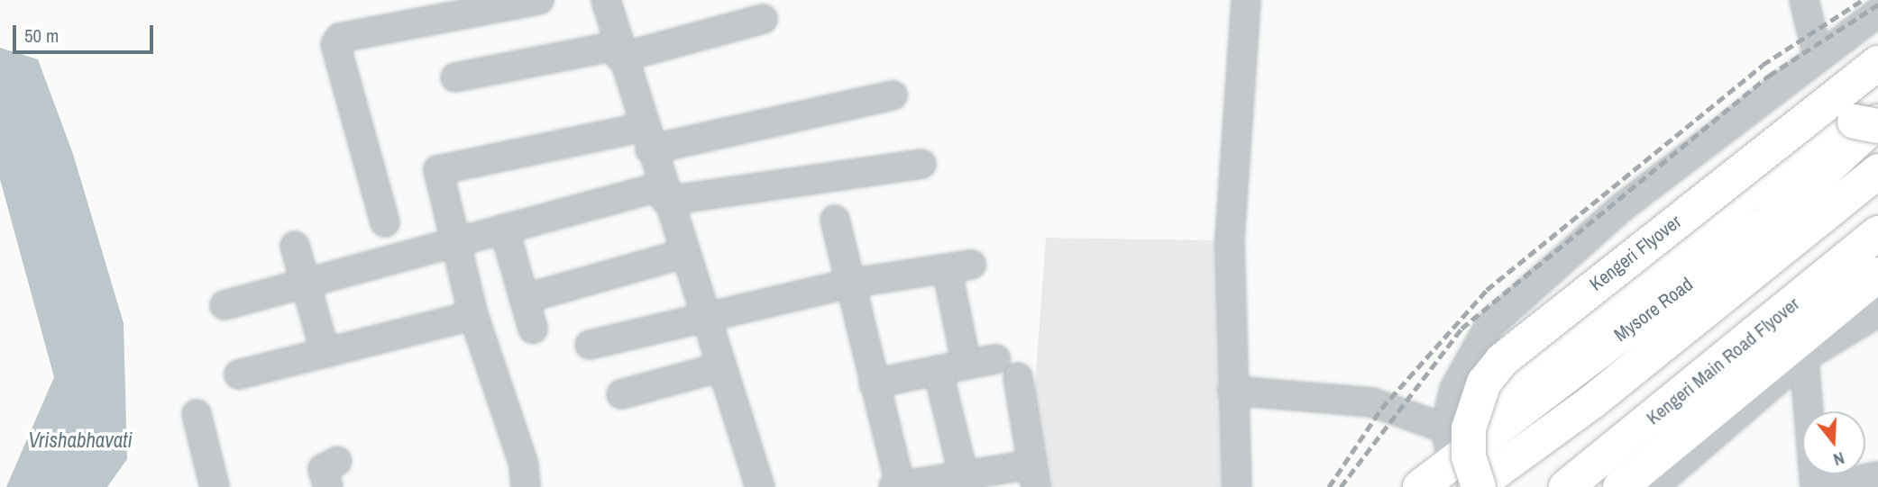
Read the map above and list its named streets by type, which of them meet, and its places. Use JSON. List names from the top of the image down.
{
  "streets": {
    "main road": ["Kengeri Flyover", "Mysore Road", "Kengeri Main Road Flyover"]
  },
  "crossings": [
    ["Kengeri Flyover", "Mysore Road"]
  ],
  "water": ["Vrishabhavati"],
  "scale_bar": "50 m",
  "north": "bottom"
}
